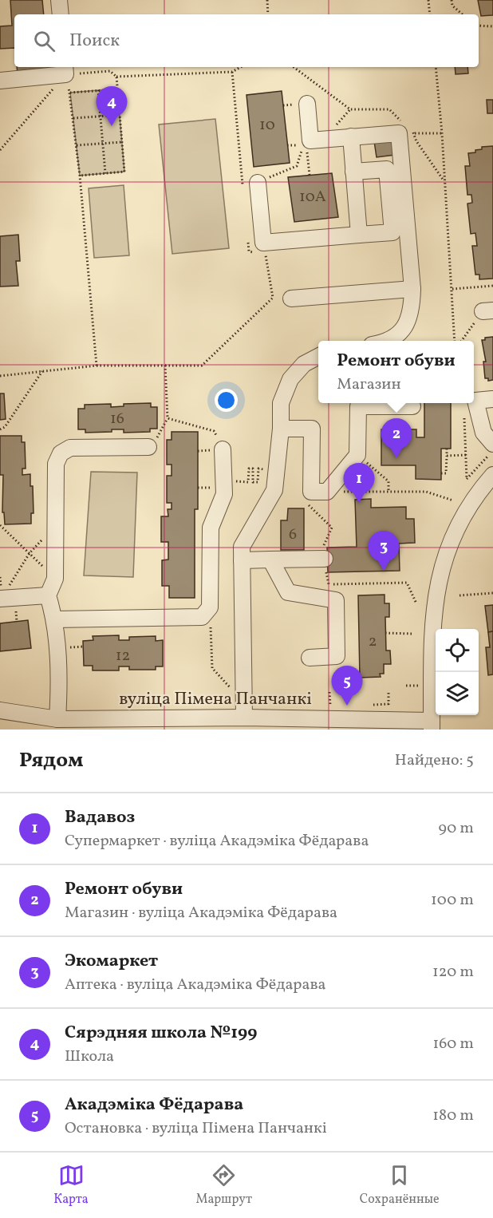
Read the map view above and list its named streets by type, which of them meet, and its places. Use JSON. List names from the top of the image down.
{
  "streets": {
    "street": ["вуліца Пімена Панчанкі"]
  },
  "house_numbers": [
    "10",
    "10А",
    "16",
    "6",
    "2",
    "12"
  ],
  "page": {
    "search": "Поиск",
    "pins": [
      "4",
      "2",
      "1",
      "3",
      "5"
    ],
    "popup": ["Ремонт обуви", "Магазин"],
    "heading": ["Рядом", "Найдено: 5"],
    "list": [
      {
        "mark": "1",
        "name": "Вадавоз",
        "note": "Супермаркет · вуліца Акадэміка Фёдарава",
        "value": "90 m"
      },
      {
        "mark": "2",
        "name": "Ремонт обуви",
        "note": "Магазин · вуліца Акадэміка Фёдарава",
        "value": "100 m"
      },
      {
        "mark": "3",
        "name": "Экомаркет",
        "note": "Аптека · вуліца Акадэміка Фёдарава",
        "value": "120 m"
      },
      {
        "mark": "4",
        "name": "Сярэдняя школа №199",
        "note": "Школа",
        "value": "160 m"
      },
      {
        "mark": "5",
        "name": "Акадэміка Фёдарава",
        "note": "Остановка · вуліца Пімена Панчанкі",
        "value": "180 m"
      }
    ],
    "nav": ["Карта", "Маршрут", "Сохранённые"]
  }
}
